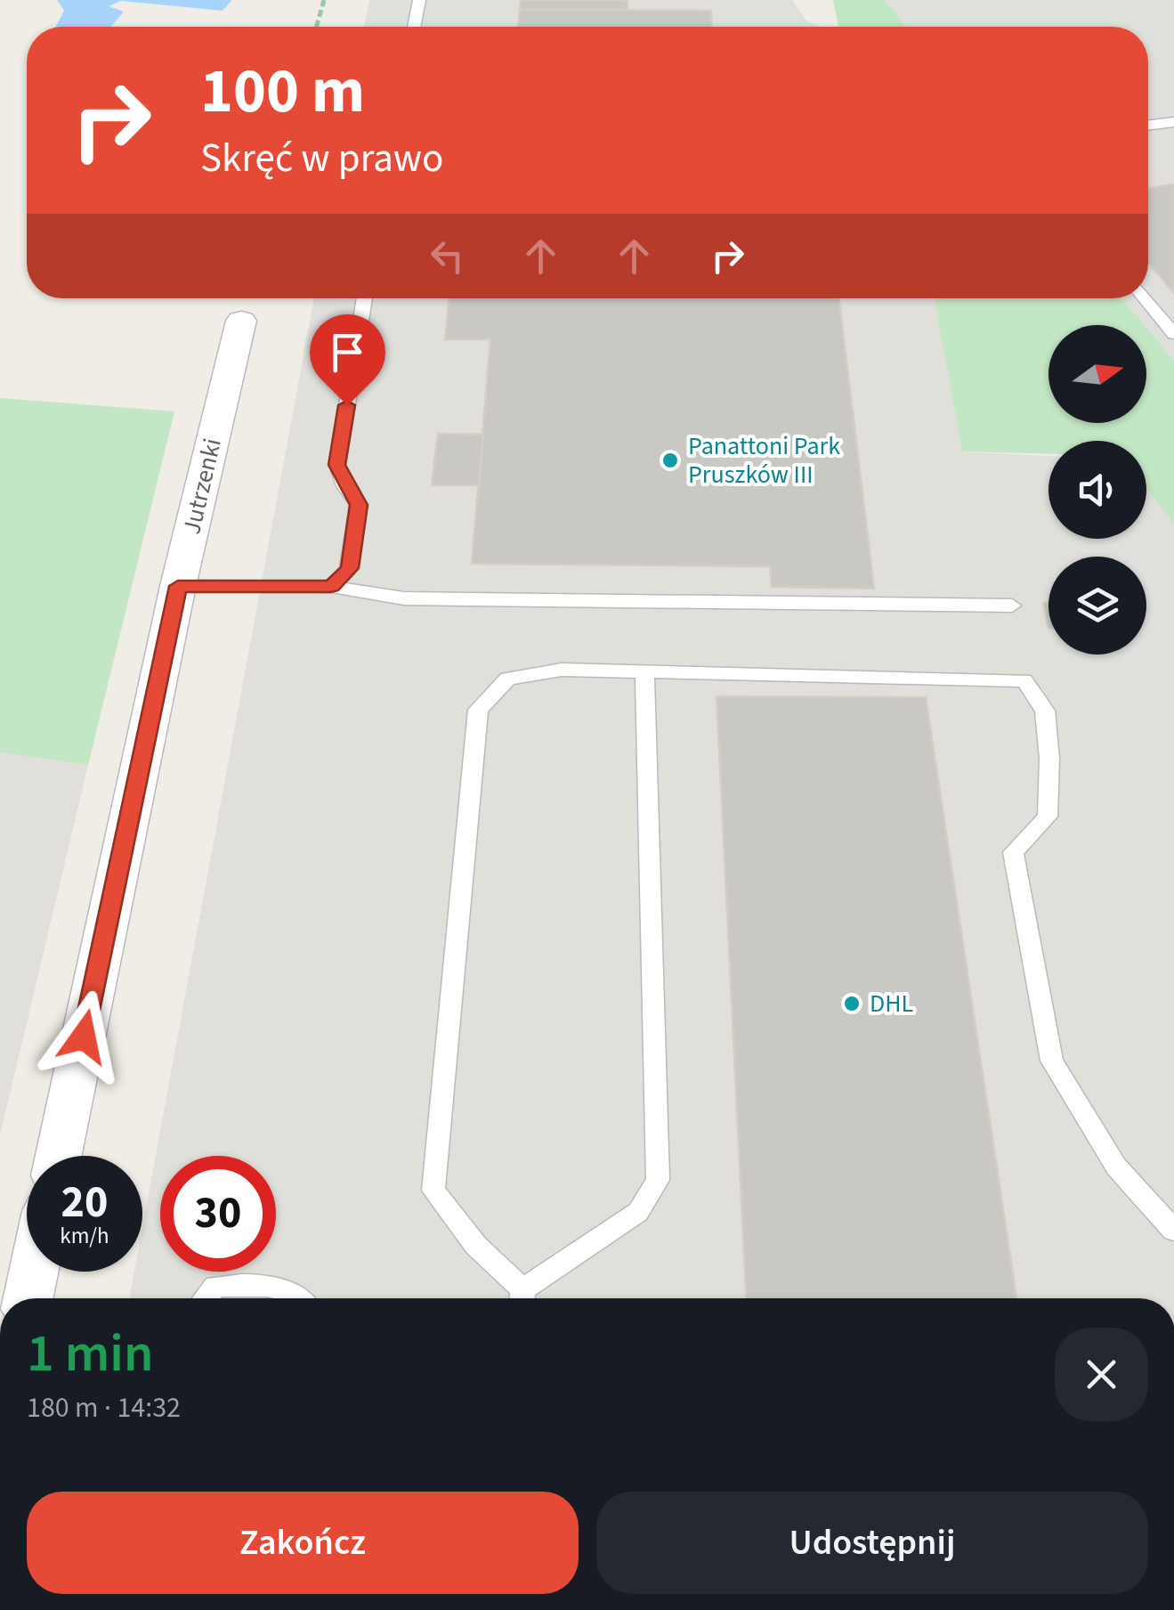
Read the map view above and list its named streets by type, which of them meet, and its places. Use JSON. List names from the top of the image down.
{
  "streets": {
    "street": ["Jutrzenki"]
  },
  "places": ["Panattoni Park Pruszków III", "DHL"],
  "north": "right",
  "page": {
    "turn": ["100 m", "Skręć w prawo"],
    "speed": "20 km/h",
    "limit": "30",
    "heading": ["1 min", "180 m · 14:32"],
    "buttons": ["Zakończ", "Udostępnij"]
  }
}
